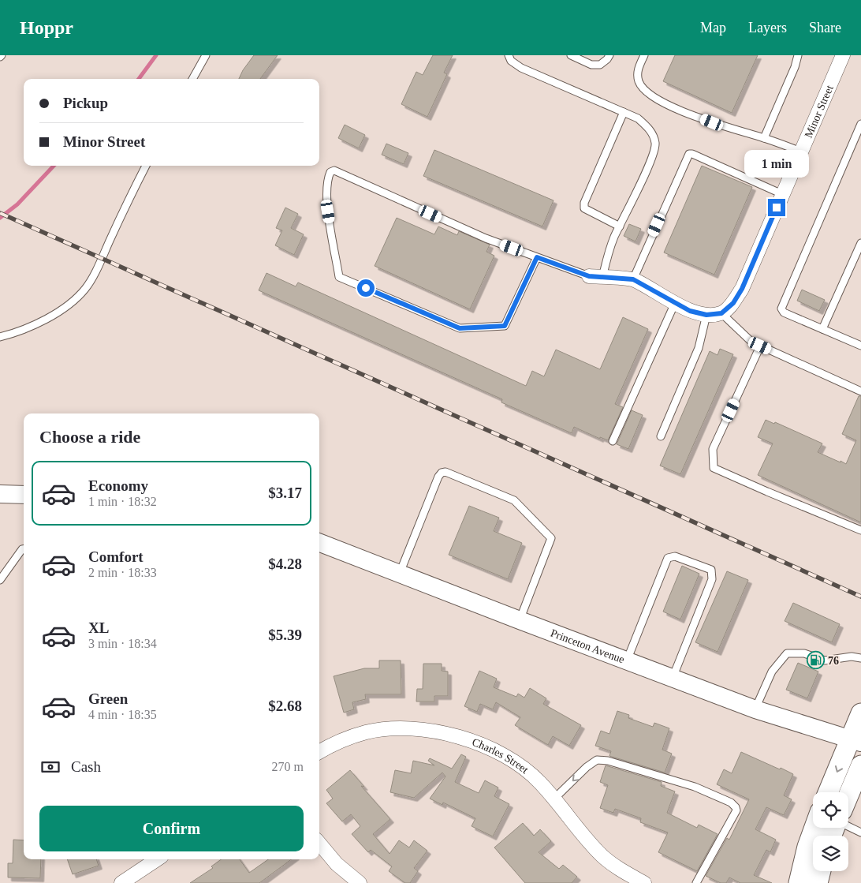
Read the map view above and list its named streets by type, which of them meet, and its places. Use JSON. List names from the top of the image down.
{
  "streets": {
    "street": ["Minor Street", "Princeton Avenue", "Charles Street"]
  },
  "places": {
    "fuel station": ["76"]
  },
  "page": {
    "header": "Hoppr",
    "nav": ["Map", "Layers", "Share"],
    "banner": ["Pickup", "Minor Street"],
    "bubble": "1 min",
    "heading": "Choose a ride",
    "list": [
      {
        "name": "Economy",
        "note": "1 min · 18:32",
        "value": "$3.17"
      },
      {
        "name": "Comfort",
        "note": "2 min · 18:33",
        "value": "$4.28"
      },
      {
        "name": "XL",
        "note": "3 min · 18:34",
        "value": "$5.39"
      },
      {
        "name": "Green",
        "note": "4 min · 18:35",
        "value": "$2.68"
      }
    ],
    "pay": ["Cash", "270 m"],
    "buttons": "Confirm"
  }
}
